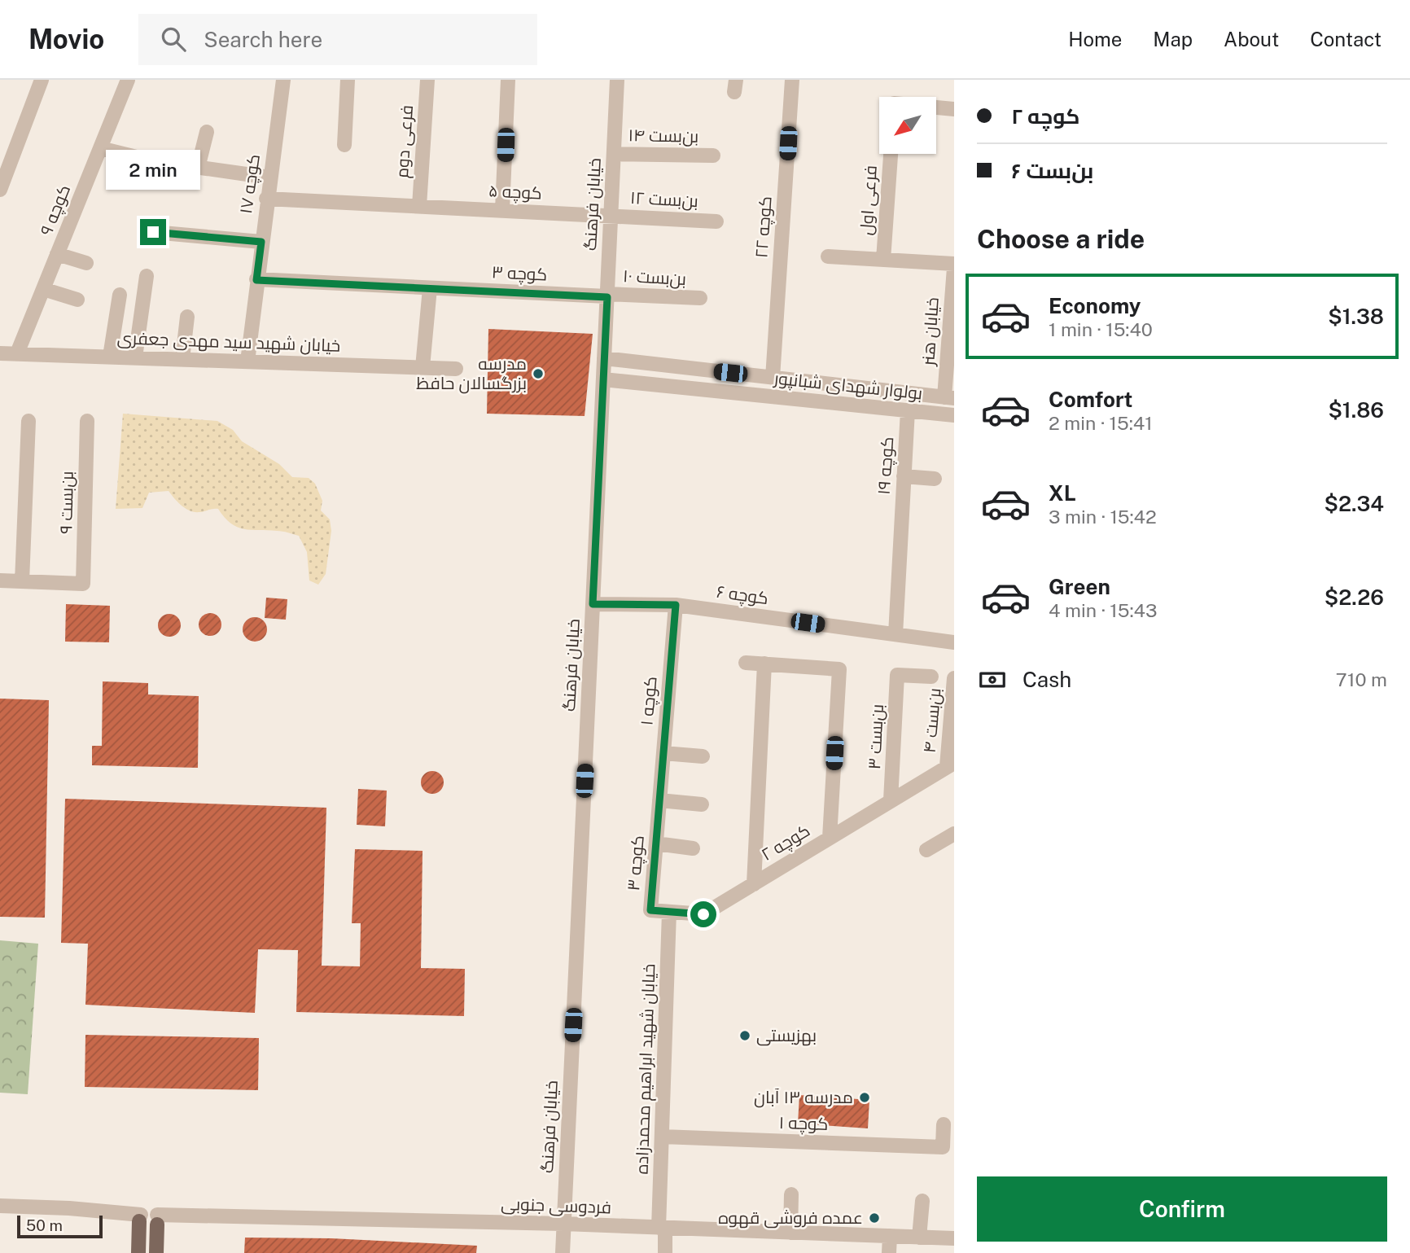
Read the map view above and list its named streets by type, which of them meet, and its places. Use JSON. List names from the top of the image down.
{
  "streets": {
    "street": [
      "بن‌بست ۱۴",
      "فرعی دوم",
      "کوچه ۱۷",
      "کوچه ۵",
      "بن‌بست ۱۲",
      "فرعی اول",
      "خیابان فرهنگ",
      "کوچه ۹",
      "کوچه ۲۲",
      "کوچه ۳",
      "بن‌بست ۱۰",
      "خیابان هنر",
      "خیابان شهید سید مهدی جعفری",
      "بولوار شهدای شبانپور",
      "کوچه ۱۹",
      "بن‌بست ۹",
      "کوچه ۶",
      "کوچه ۱",
      "بن‌بست ۴",
      "بن‌بست ۳",
      "کوچه ۲",
      "خیابان شهید ابراهیم محمدزاده",
      "فردوسی جنوبی"
    ]
  },
  "crossings": [
    ["بن‌بست ۱۴", "خیابان فرهنگ"],
    ["فرعی دوم", "کوچه ۵"],
    ["کوچه ۱۷", "خیابان شهید سید مهدی جعفری"],
    ["کوچه ۵", "بن‌بست ۱۲"],
    ["کوچه ۵", "خیابان فرهنگ"],
    ["بن‌بست ۱۲", "خیابان فرهنگ"],
    ["خیابان فرهنگ", "کوچه ۳"],
    ["خیابان فرهنگ", "بن‌بست ۱۰"],
    ["خیابان فرهنگ", "بولوار شهدای شبانپور"],
    ["خیابان فرهنگ", "کوچه ۶"],
    ["خیابان فرهنگ", "فردوسی جنوبی"],
    ["کوچه ۹", "خیابان شهید سید مهدی جعفری"],
    ["کوچه ۲۲", "بولوار شهدای شبانپور"],
    ["کوچه ۳", "بن‌بست ۱۰"],
    ["کوچه ۳", "کوچه ۱"],
    ["کوچه ۳", "کوچه ۲"],
    ["کوچه ۳", "خیابان شهید ابراهیم محمدزاده"],
    ["خیابان هنر", "بولوار شهدای شبانپور"],
    ["بولوار شهدای شبانپور", "کوچه ۱۹"],
    ["کوچه ۱۹", "کوچه ۶"],
    ["کوچه ۶", "کوچه ۱"],
    ["کوچه ۱", "خیابان شهید ابراهیم محمدزاده"],
    ["کوچه ۲", "خیابان شهید ابراهیم محمدزاده"],
    ["خیابان شهید ابراهیم محمدزاده", "فردوسی جنوبی"]
  ],
  "places": [
    "مدرسه بزرگسالان حافظ",
    "بهزیستی",
    "مدرسه ۱۳ آبان",
    "عمده فروشی قهوه"
  ],
  "scale_bar": "50 m",
  "north": "bottom left",
  "page": {
    "header": "Movio",
    "search": "Search here",
    "nav": [
      "Home",
      "Map",
      "About",
      "Contact"
    ],
    "banner": ["کوچه ۲", "بن‌بست ۶"],
    "bubble": "2 min",
    "heading": "Choose a ride",
    "list": [
      {
        "name": "Economy",
        "note": "1 min · 15:40",
        "value": "$1.38"
      },
      {
        "name": "Comfort",
        "note": "2 min · 15:41",
        "value": "$1.86"
      },
      {
        "name": "XL",
        "note": "3 min · 15:42",
        "value": "$2.34"
      },
      {
        "name": "Green",
        "note": "4 min · 15:43",
        "value": "$2.26"
      }
    ],
    "pay": ["Cash", "710 m"],
    "buttons": "Confirm",
    "scale": "50 m"
  }
}
